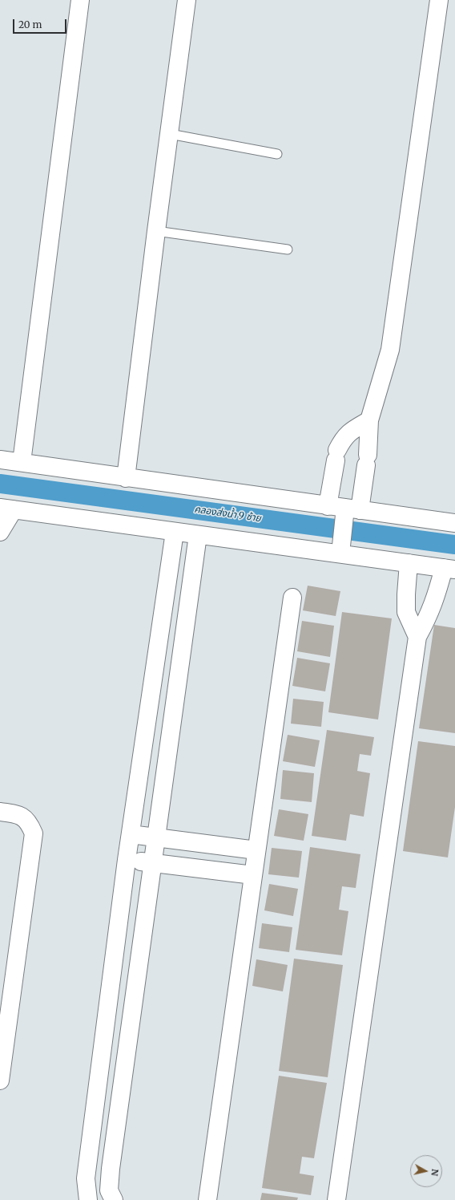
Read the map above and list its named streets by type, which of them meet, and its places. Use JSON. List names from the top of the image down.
{
  "water": ["คลองส่งน้ำ 9 ซ้าย"],
  "scale_bar": "20 m",
  "north": "right"
}
